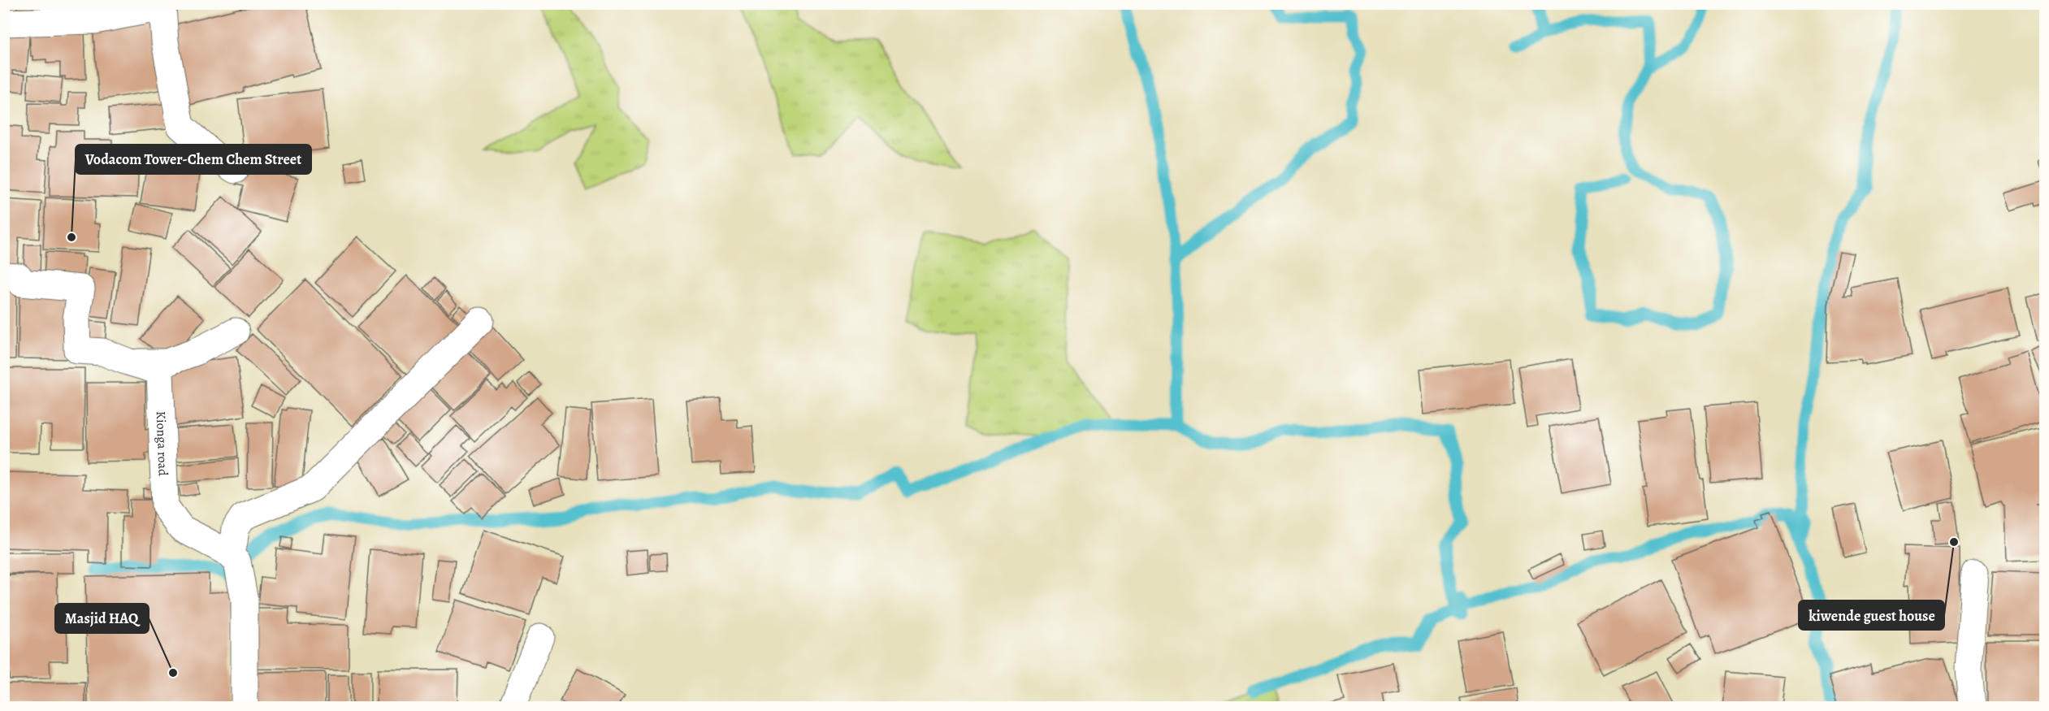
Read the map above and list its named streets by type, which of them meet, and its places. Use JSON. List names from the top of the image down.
{
  "streets": {
    "street": ["Kionga road"]
  },
  "places": ["Vodacom Tower-Chem Chem Street", "kiwende guest house", "Masjid HAQ"]
}
